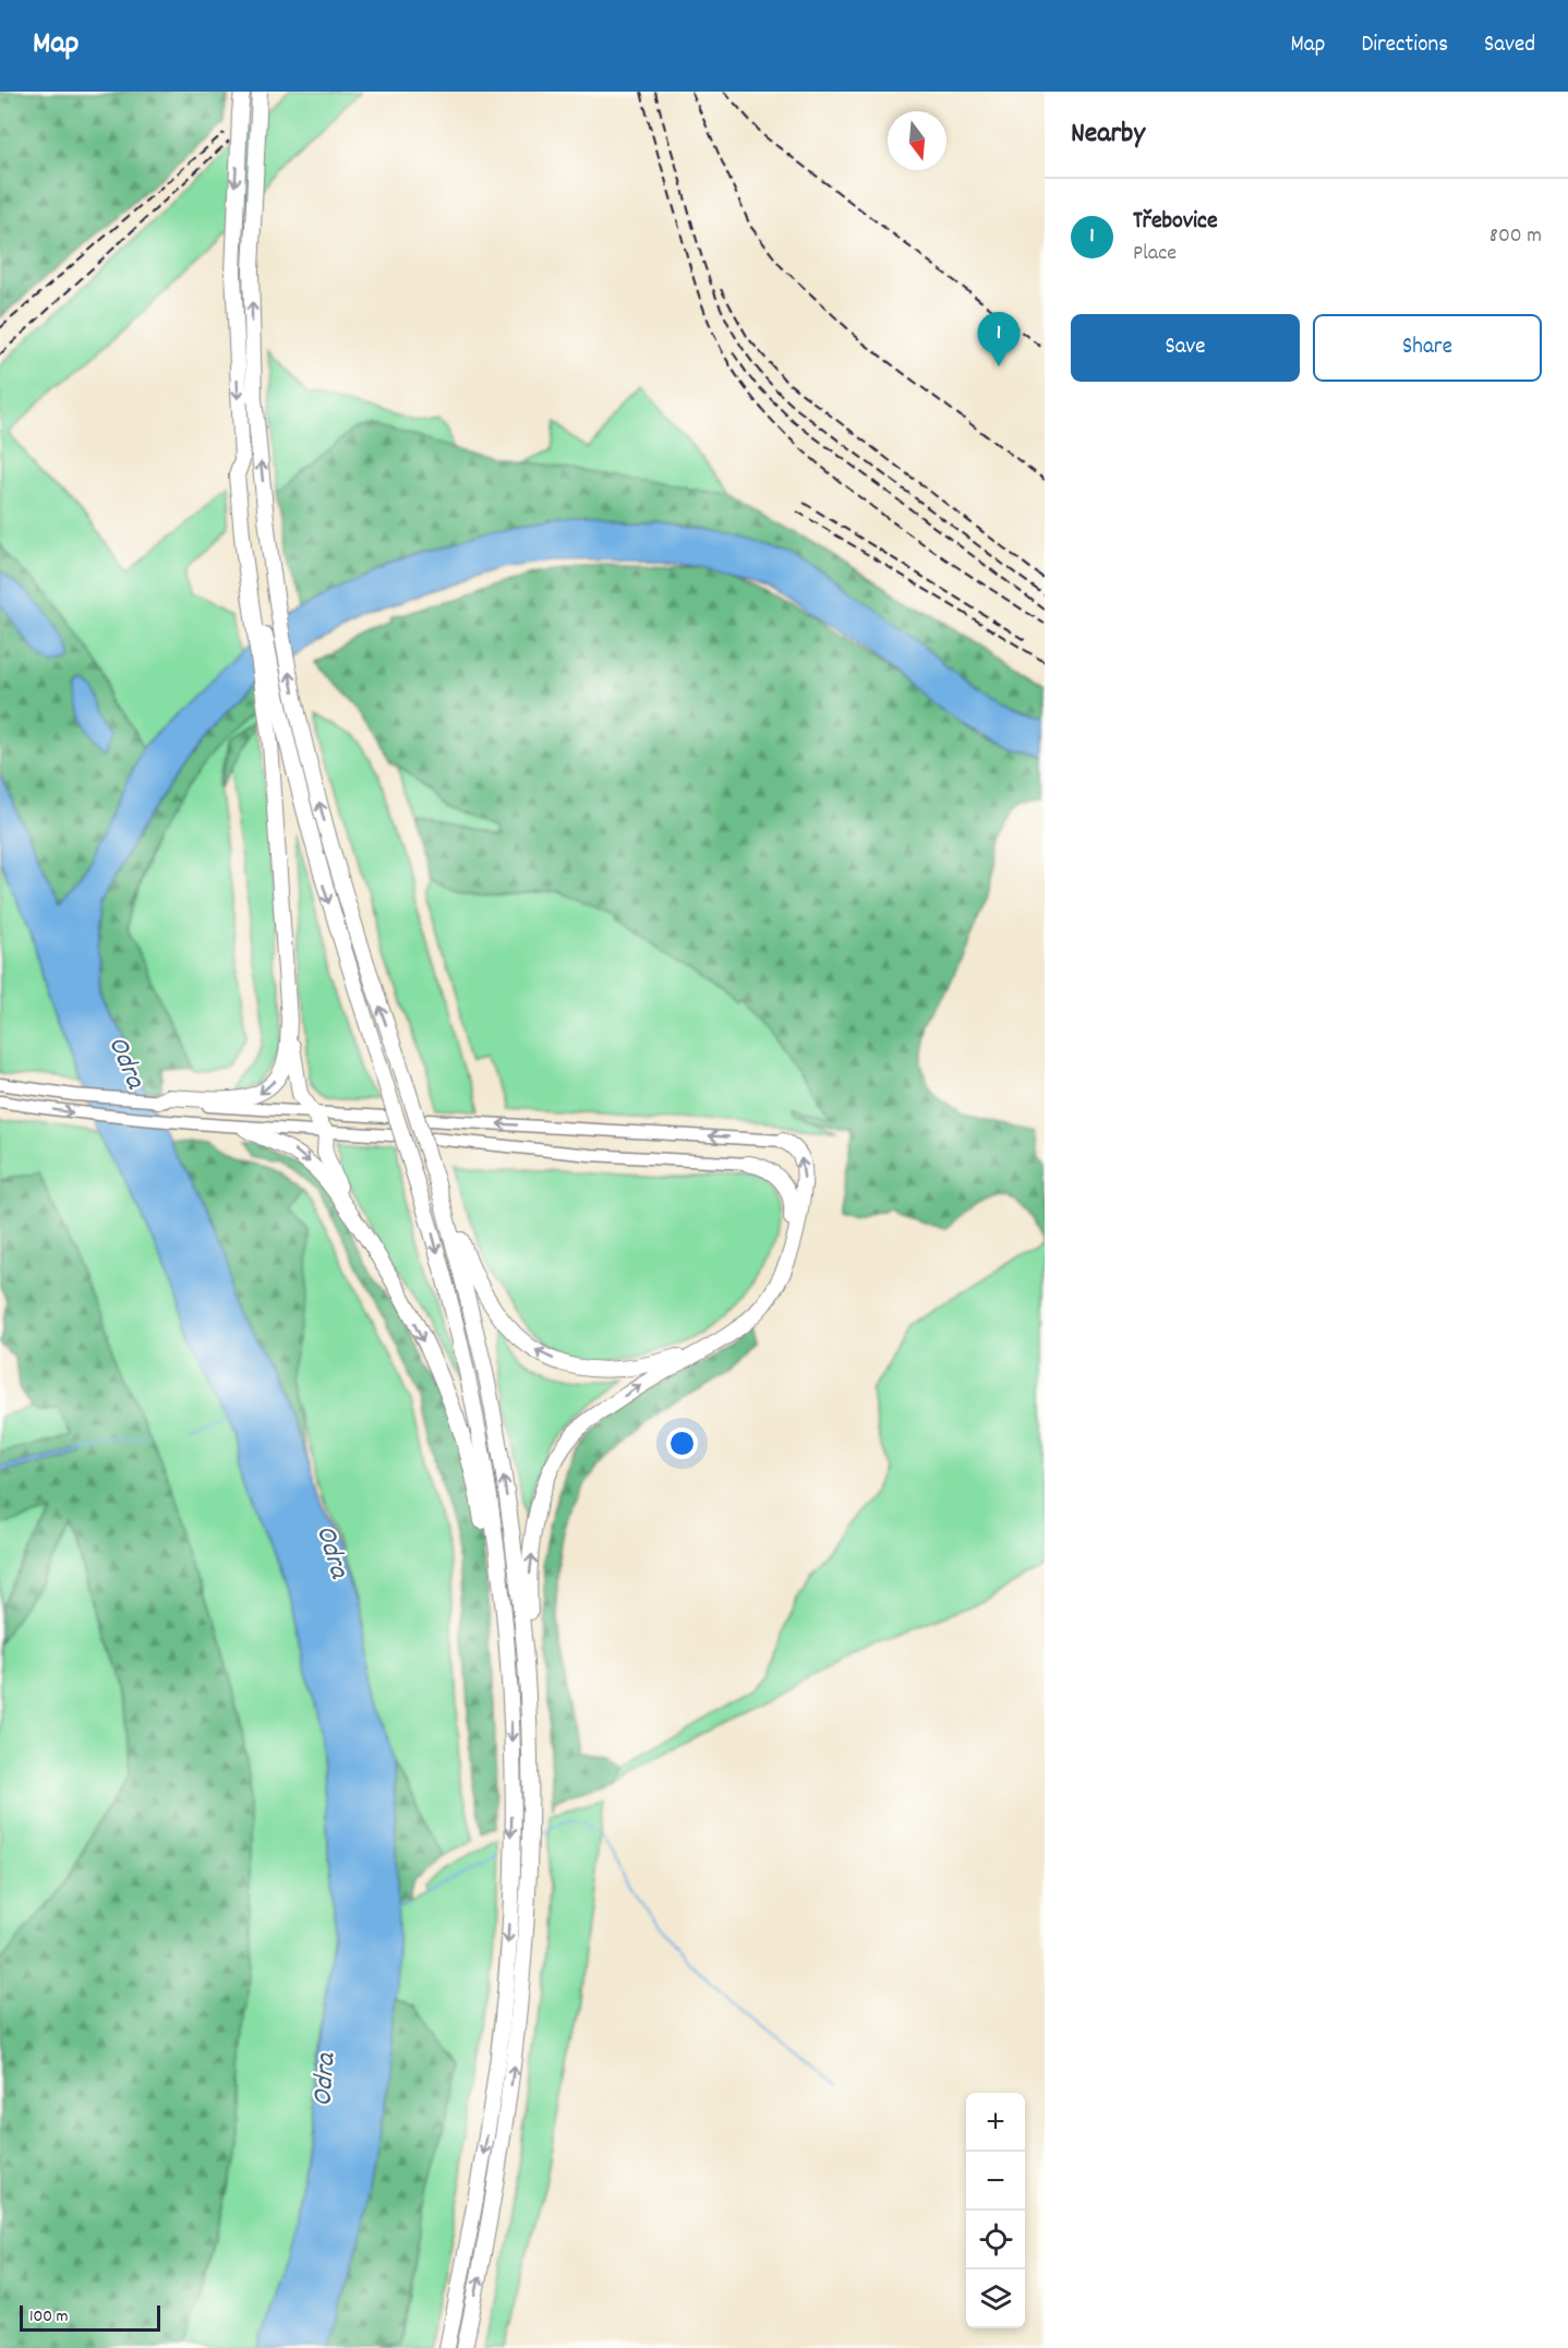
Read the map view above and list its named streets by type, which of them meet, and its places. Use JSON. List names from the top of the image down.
{
  "water": ["Odra"],
  "scale_bar": "100 m",
  "north": "bottom",
  "page": {
    "header": "Map",
    "nav": ["Map", "Directions", "Saved"],
    "heading": "Nearby",
    "list": [
      {
        "mark": "1",
        "name": "Třebovice",
        "note": "Place",
        "value": "800 m"
      }
    ],
    "buttons": ["Save", "Share"],
    "pins": "1",
    "map_buttons": ["+", "−"],
    "scale": "100 m"
  }
}
